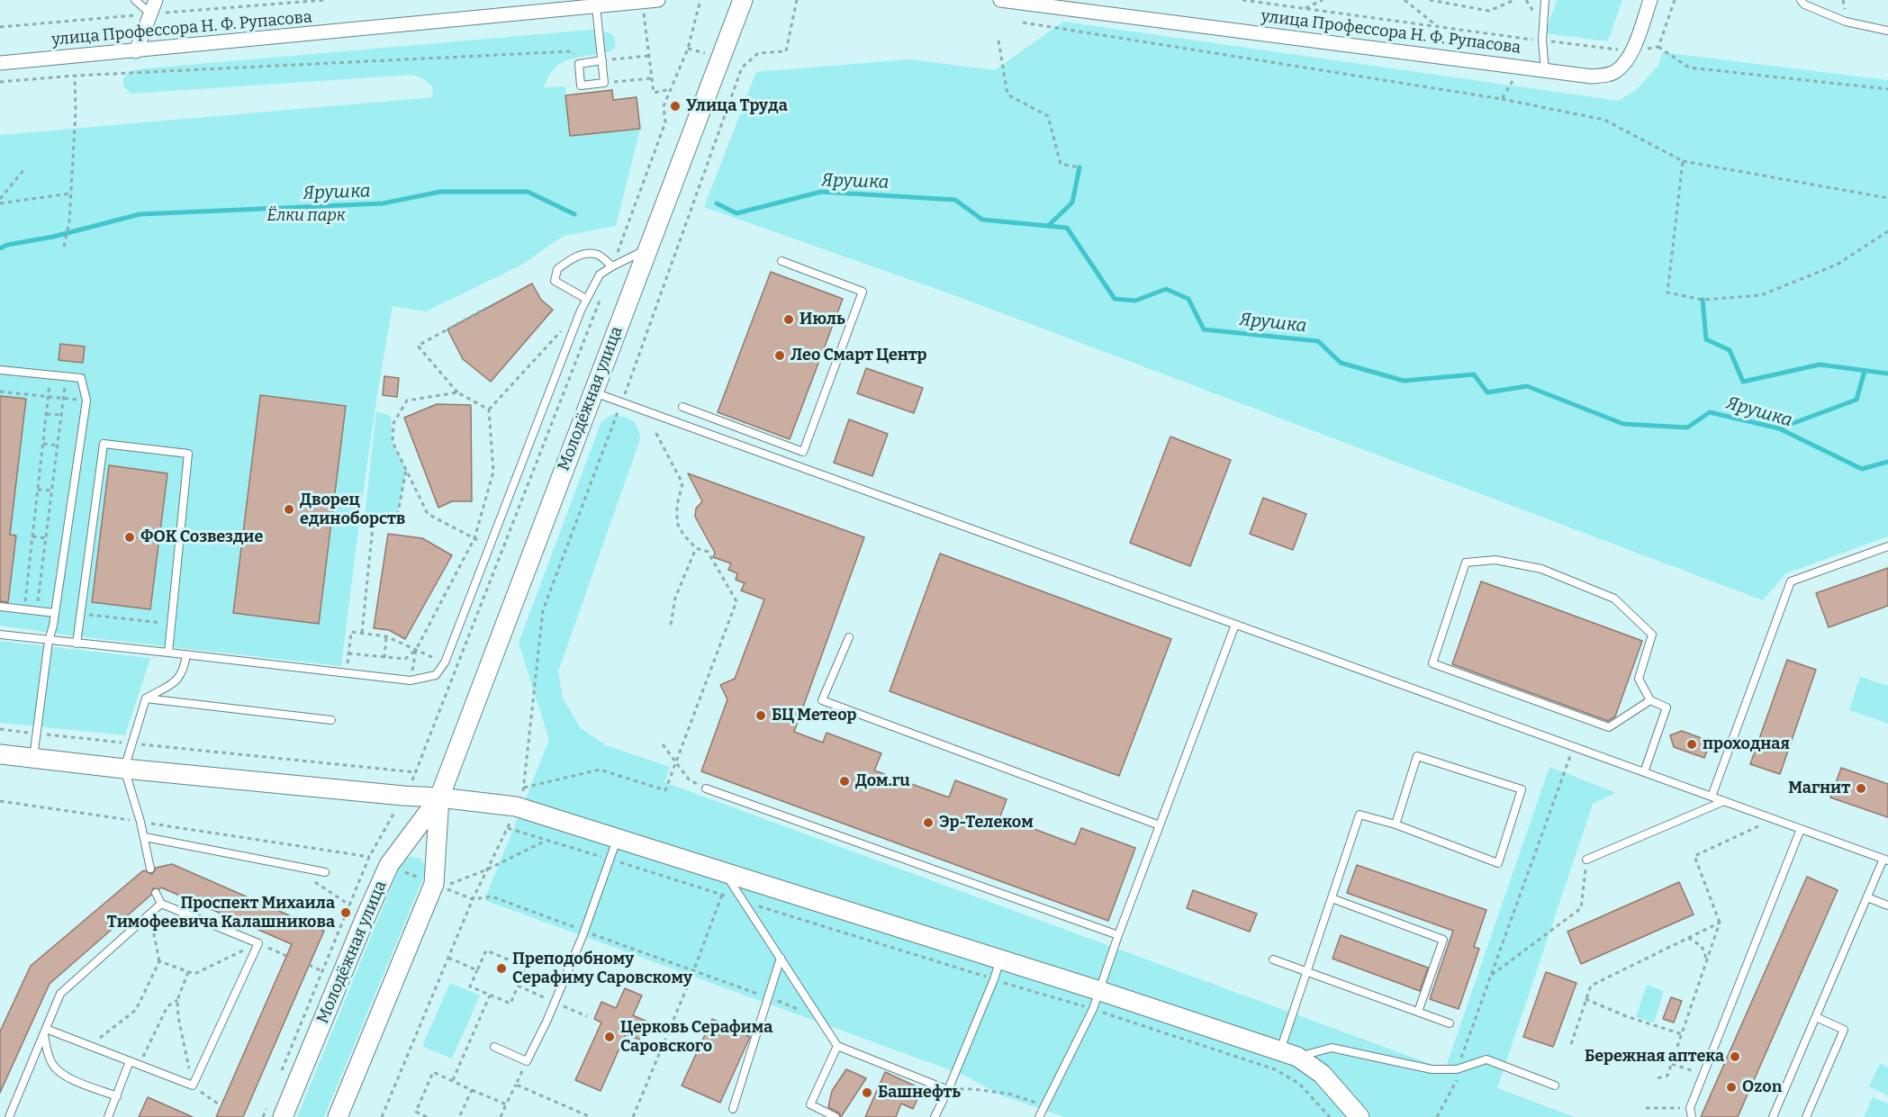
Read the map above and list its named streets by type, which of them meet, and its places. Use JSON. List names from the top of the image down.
{
  "streets": {
    "main road": ["Молодёжная улица"],
    "street": ["улица Профессора Н. Ф. Рупасова"]
  },
  "water": ["Ярушка"],
  "parks": ["Ёлки парк"],
  "places": [
    "Улица Труда",
    "Июль",
    "Лео Смарт Центр",
    "Дворец единоборств",
    "ФОК Созвездие",
    "БЦ Метеор",
    "проходная",
    "Дом.ru",
    "Магнит",
    "Эр-Телеком",
    "Проспект Михаила Тимофеевича Калашникова",
    "Преподобному Серафиму Саровскому",
    "Церковь Серафима Саровского",
    "Бережная аптека",
    "Ozon",
    "Башнефть"
  ]
}
